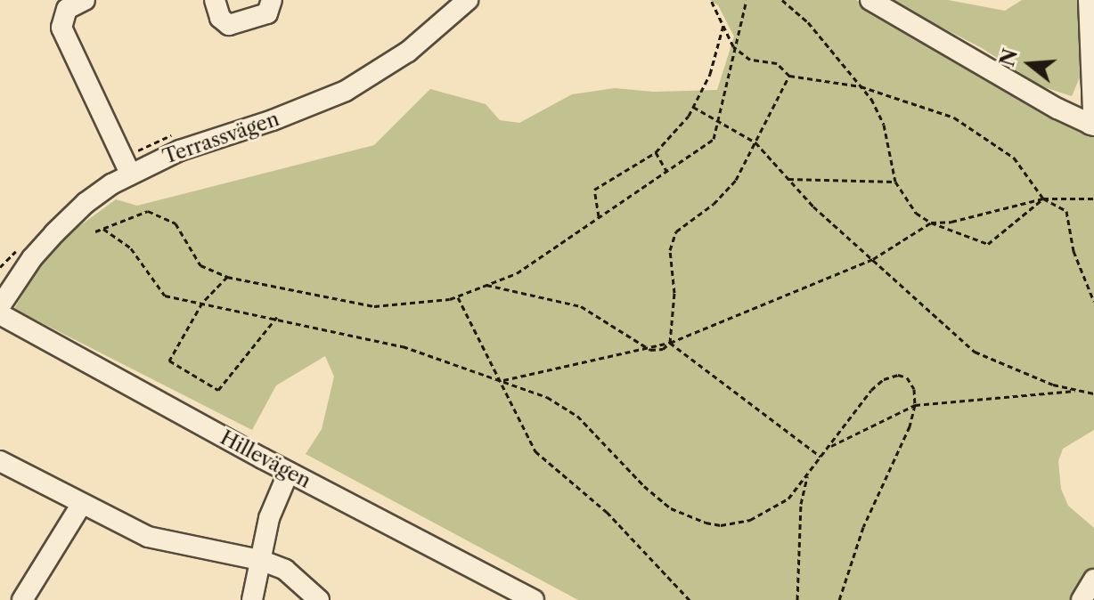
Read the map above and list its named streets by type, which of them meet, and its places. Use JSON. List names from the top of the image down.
{
  "streets": {
    "street": ["Terrassvägen", "Hillevägen"]
  },
  "north": "left"
}
